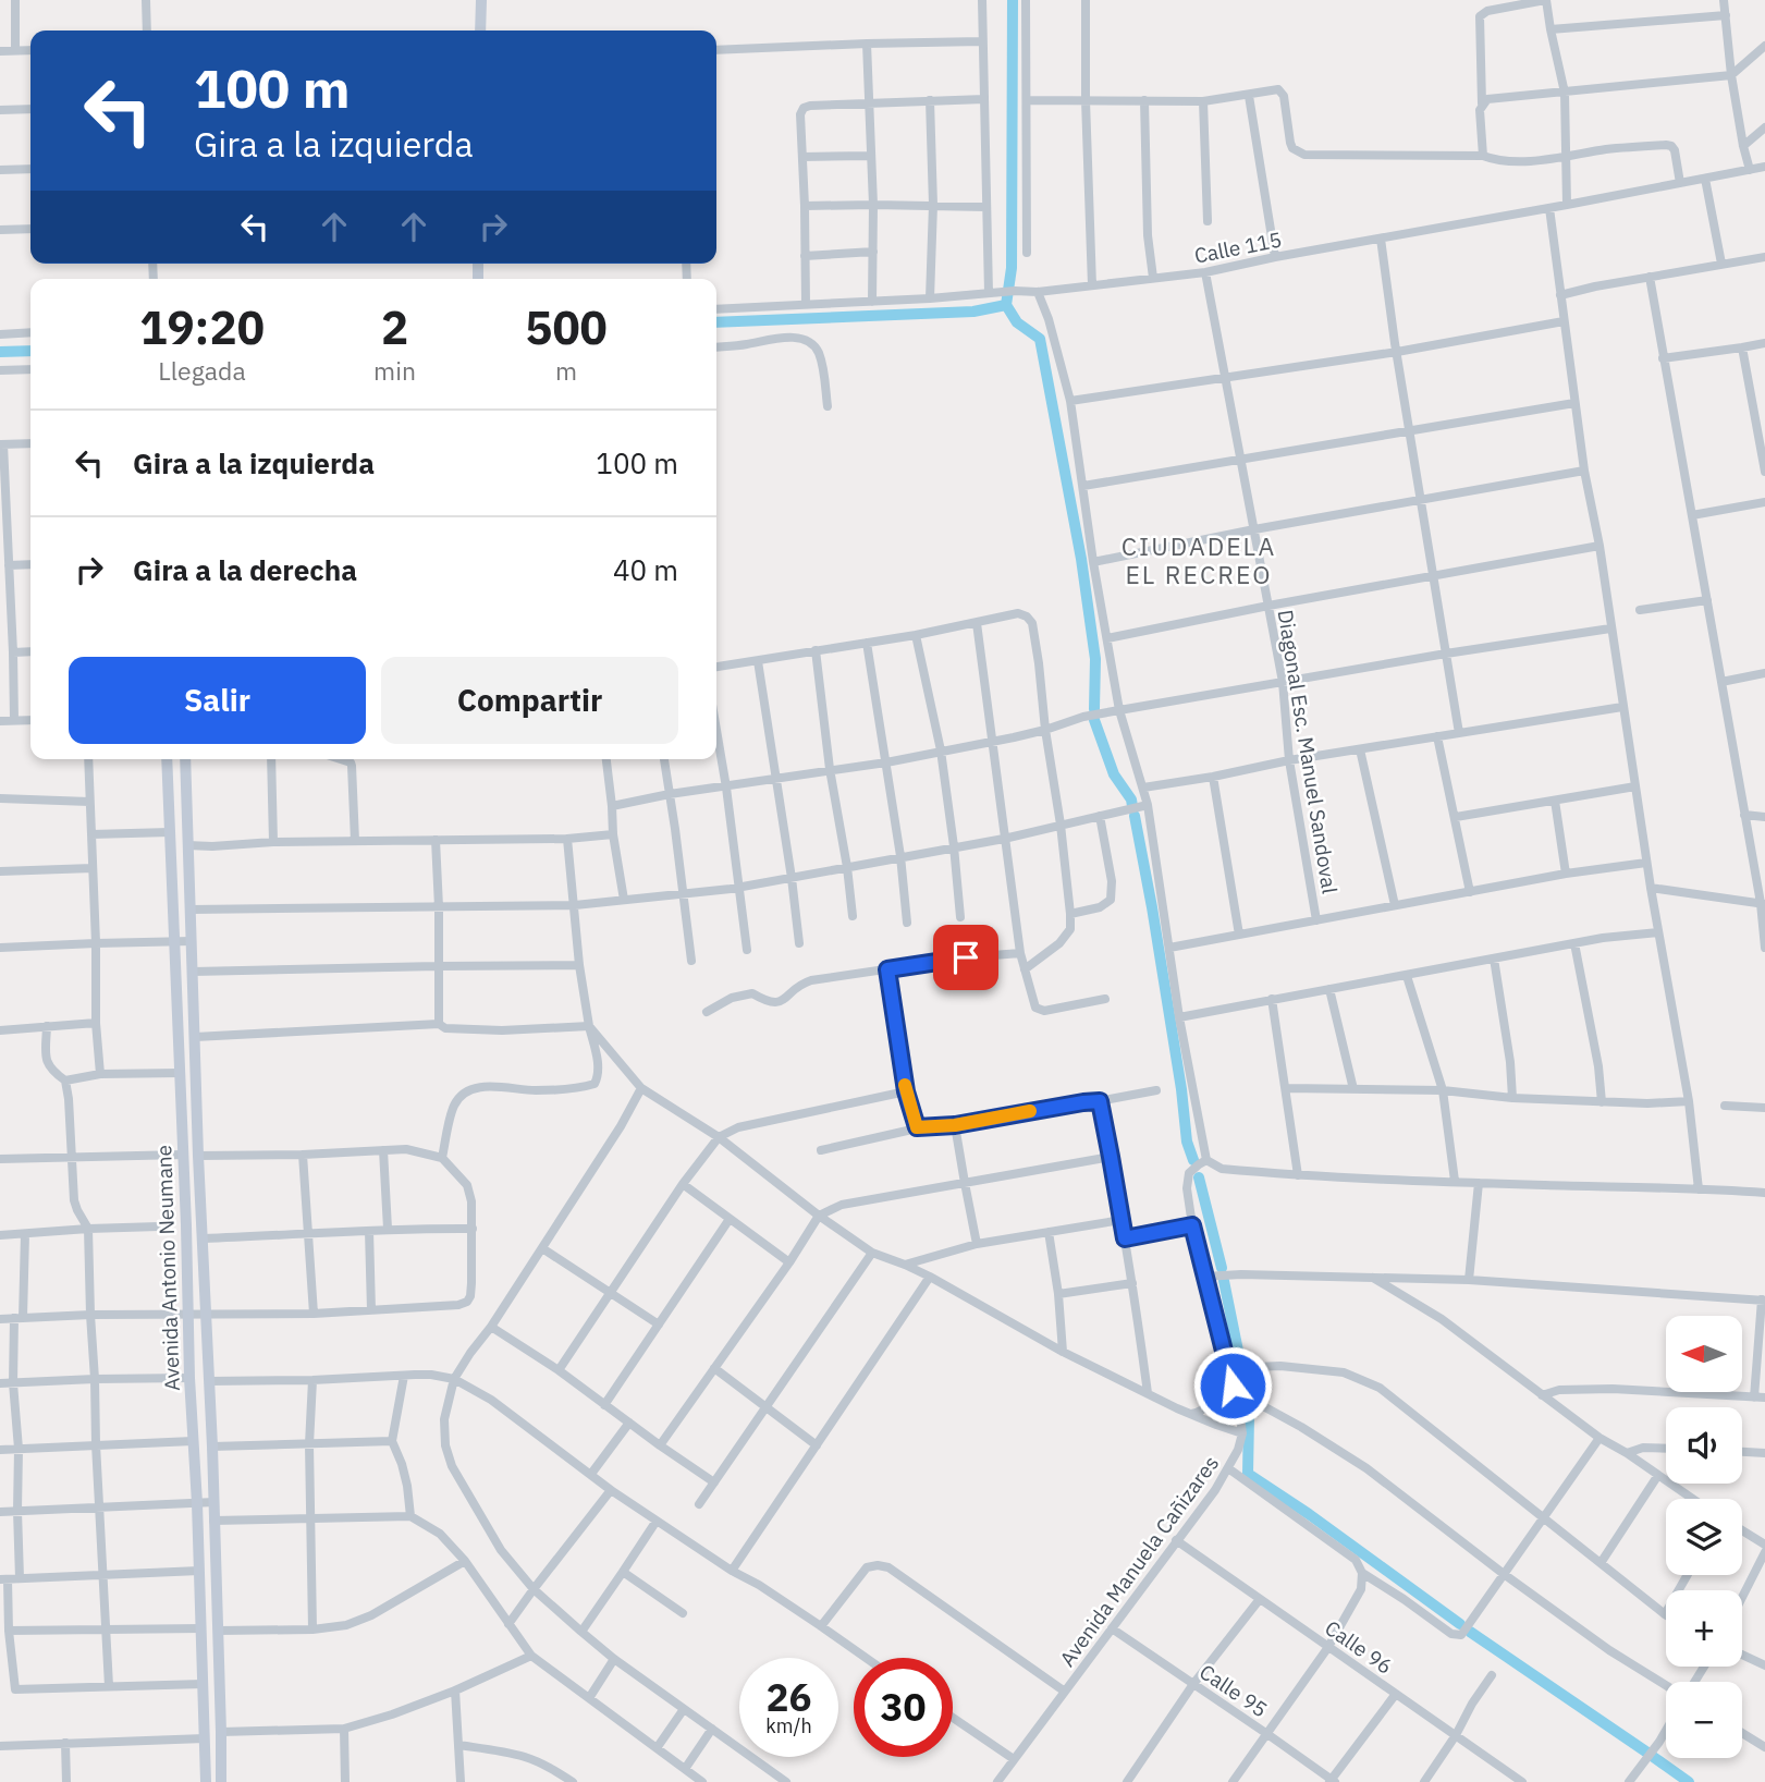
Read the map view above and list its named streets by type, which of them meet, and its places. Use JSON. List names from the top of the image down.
{
  "streets": {
    "street": [
      "Calle 115",
      "Diagonal Esc. Manuel Sandoval",
      "Avenida Antonio Neumane",
      "Avenida Manuela Cañizares",
      "Calle 96",
      "Calle 95"
    ]
  },
  "crossings": [
    ["Calle 115", "Diagonal Esc. Manuel Sandoval"],
    ["Avenida Manuela Cañizares", "Calle 96"],
    ["Avenida Manuela Cañizares", "Calle 95"]
  ],
  "districts": ["CIUDADELA EL RECREO"],
  "north": "left",
  "page": {
    "turn": ["100 m", "Gira a la izquierda"],
    "eta": [
      "19:20",
      "Llegada",
      "2",
      "min",
      "500",
      "m"
    ],
    "list": [
      {
        "name": "Gira a la izquierda",
        "value": "100 m"
      },
      {
        "name": "Gira a la derecha",
        "value": "40 m"
      }
    ],
    "buttons": ["Salir", "Compartir"],
    "map_buttons": ["+", "−"],
    "speed": "26 km/h",
    "limit": "30"
  }
}
